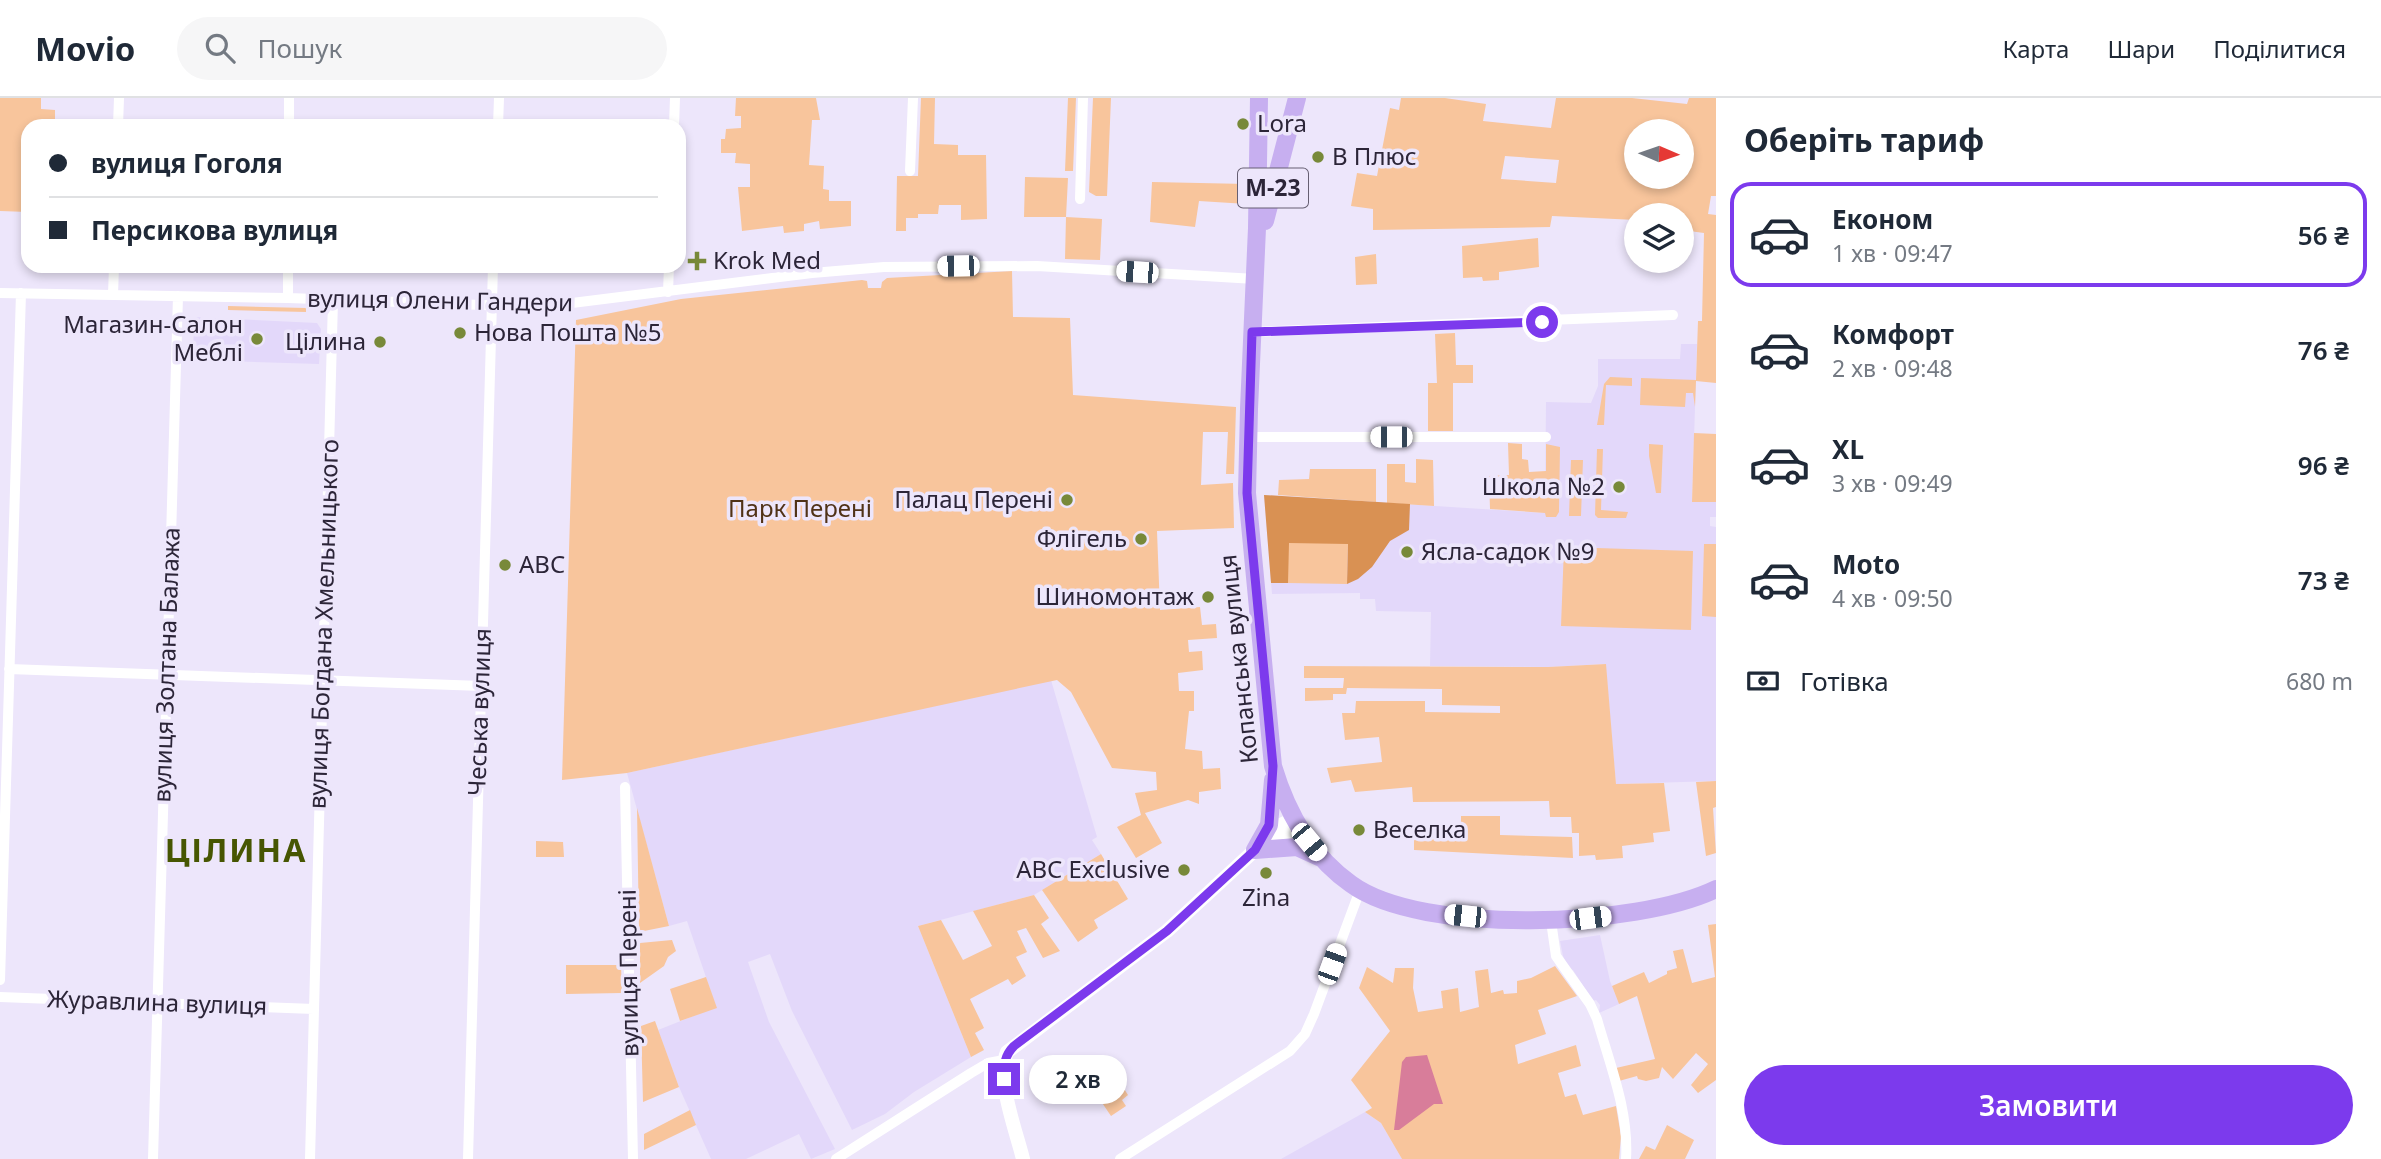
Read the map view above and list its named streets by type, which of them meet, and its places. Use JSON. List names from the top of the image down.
{
  "streets": {
    "highway": ["М-23", "Копанська вулиця"],
    "street": [
      "вулиця Олени Гандери",
      "вулиця Богдана Хмельницького",
      "вулиця Золтана Балажа",
      "Чеська вулиця",
      "вулиця Перені",
      "Журавлина вулиця"
    ]
  },
  "crossings": [
    ["М-23", "вулиця Олени Гандери"],
    ["М-23", "Копанська вулиця"],
    ["вулиця Олени Гандери", "вулиця Богдана Хмельницького"],
    ["вулиця Олени Гандери", "Копанська вулиця"],
    ["вулиця Олени Гандери", "вулиця Золтана Балажа"],
    ["вулиця Олени Гандери", "Чеська вулиця"],
    ["вулиця Богдана Хмельницького", "Журавлина вулиця"],
    ["вулиця Золтана Балажа", "Журавлина вулиця"]
  ],
  "districts": ["ЦІЛИНА"],
  "parks": ["Парк Перені"],
  "places": {
    "other": [
      "Lora",
      "В Плюс",
      "Нова Пошта №5",
      "Магазин-Салон Меблі",
      "Цілина",
      "Школа №2",
      "Палац Перені",
      "Флігель",
      "Ясла-садок №9",
      "ABC",
      "Шиномонтаж",
      "Веселка",
      "ABC Exclusive",
      "Zina"
    ],
    "health": ["Krok Med"]
  },
  "north": "right",
  "page": {
    "header": "Movio",
    "search": "Пошук",
    "nav": ["Карта", "Шари", "Поділитися"],
    "heading": "Оберіть тариф",
    "banner": ["вулиця Гоголя", "Персикова вулиця"],
    "list": [
      {
        "name": "Економ",
        "note": "1 хв · 09:47",
        "value": "56 ₴"
      },
      {
        "name": "Комфорт",
        "note": "2 хв · 09:48",
        "value": "76 ₴"
      },
      {
        "name": "XL",
        "note": "3 хв · 09:49",
        "value": "96 ₴"
      },
      {
        "name": "Moto",
        "note": "4 хв · 09:50",
        "value": "73 ₴"
      }
    ],
    "pay": ["Готівка", "680 m"],
    "buttons": "Замовити",
    "bubble": "2 хв"
  }
}
